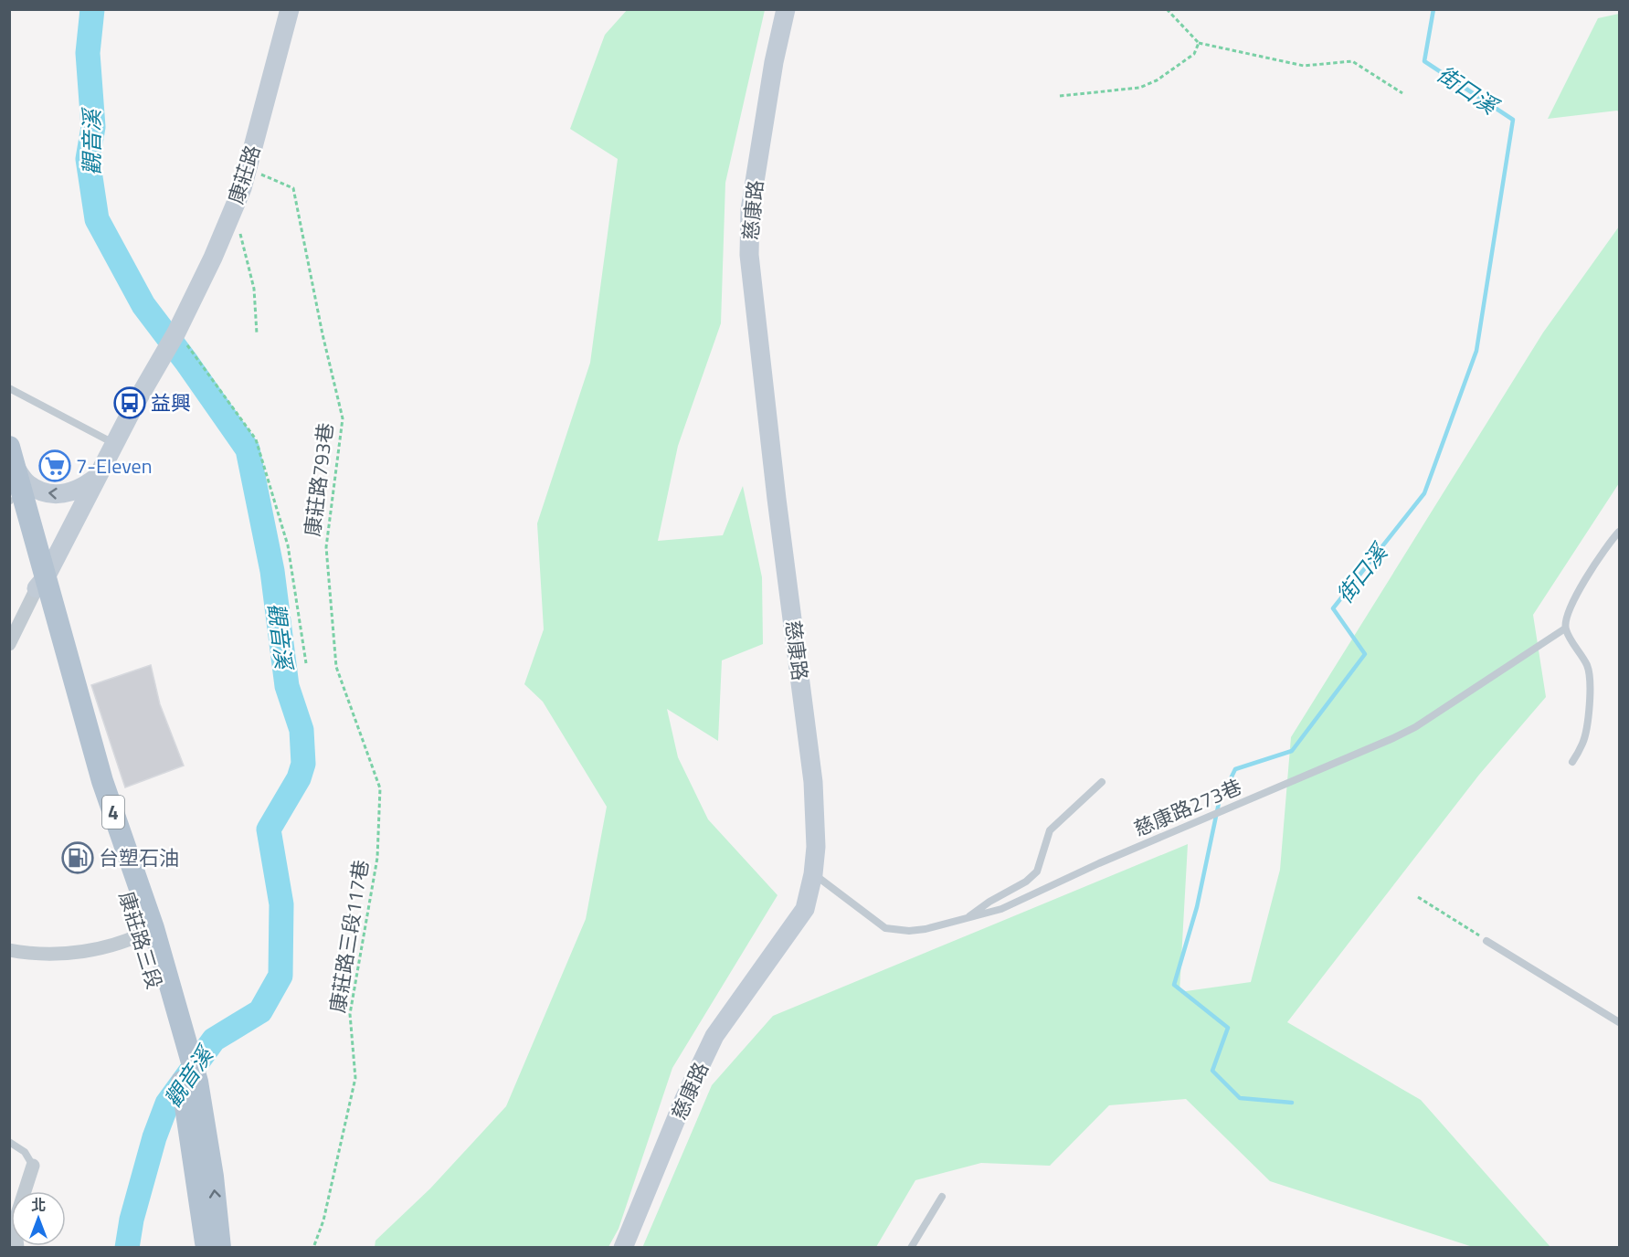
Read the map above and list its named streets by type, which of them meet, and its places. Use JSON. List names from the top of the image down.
{
  "streets": {
    "main road": ["4", "康莊路三段"],
    "street": ["康莊路", "慈康路"],
    "lane": ["慈康路273巷"],
    "path": ["康莊路793巷", "康莊路三段117巷"]
  },
  "crossings": [
    ["康莊路", "康莊路793巷"],
    ["慈康路", "慈康路273巷"],
    ["康莊路793巷", "康莊路三段117巷"],
    ["4", "康莊路三段"]
  ],
  "water": ["街口溪", "觀音溪"],
  "places": {
    "bus stop": ["益興"],
    "supermarket": ["7-Eleven"],
    "fuel station": ["台塑石油"]
  },
  "north": "top"
}
